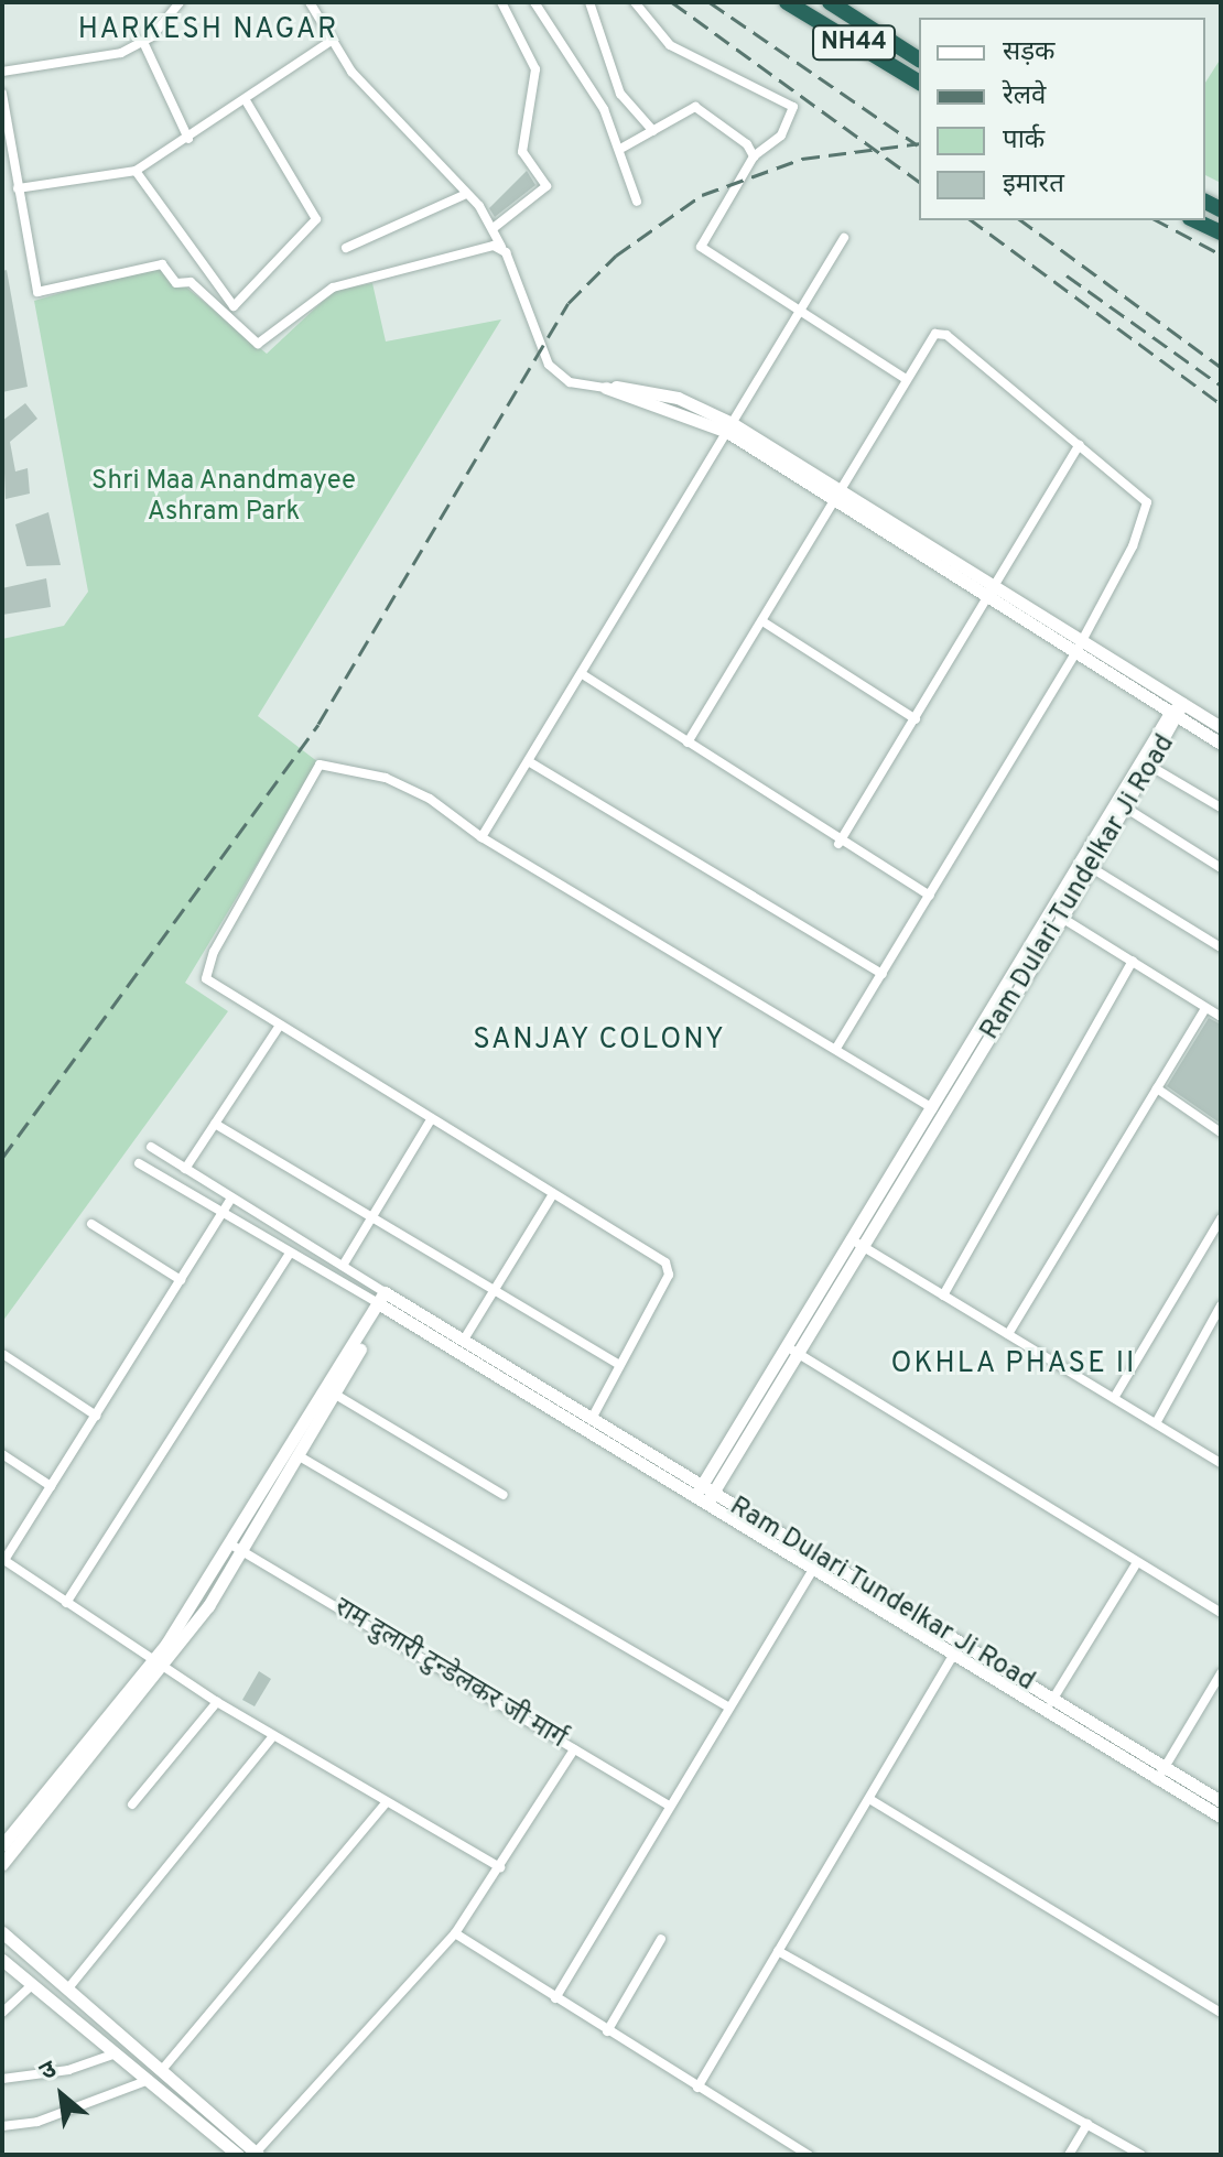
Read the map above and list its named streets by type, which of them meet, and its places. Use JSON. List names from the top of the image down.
{
  "streets": {
    "highway": ["NH44"],
    "street": ["Ram Dulari Tundelkar Ji Road", "राम दुलारी टुन्डेलकर जी मार्ग"]
  },
  "districts": ["HARKESH NAGAR", "SANJAY COLONY", "OKHLA PHASE II"],
  "parks": ["Shri Maa Anandmayee Ashram Park"],
  "legend": [
    "सड़क",
    "रेलवे",
    "पार्क",
    "इमारत"
  ],
  "north": "top left"
}
